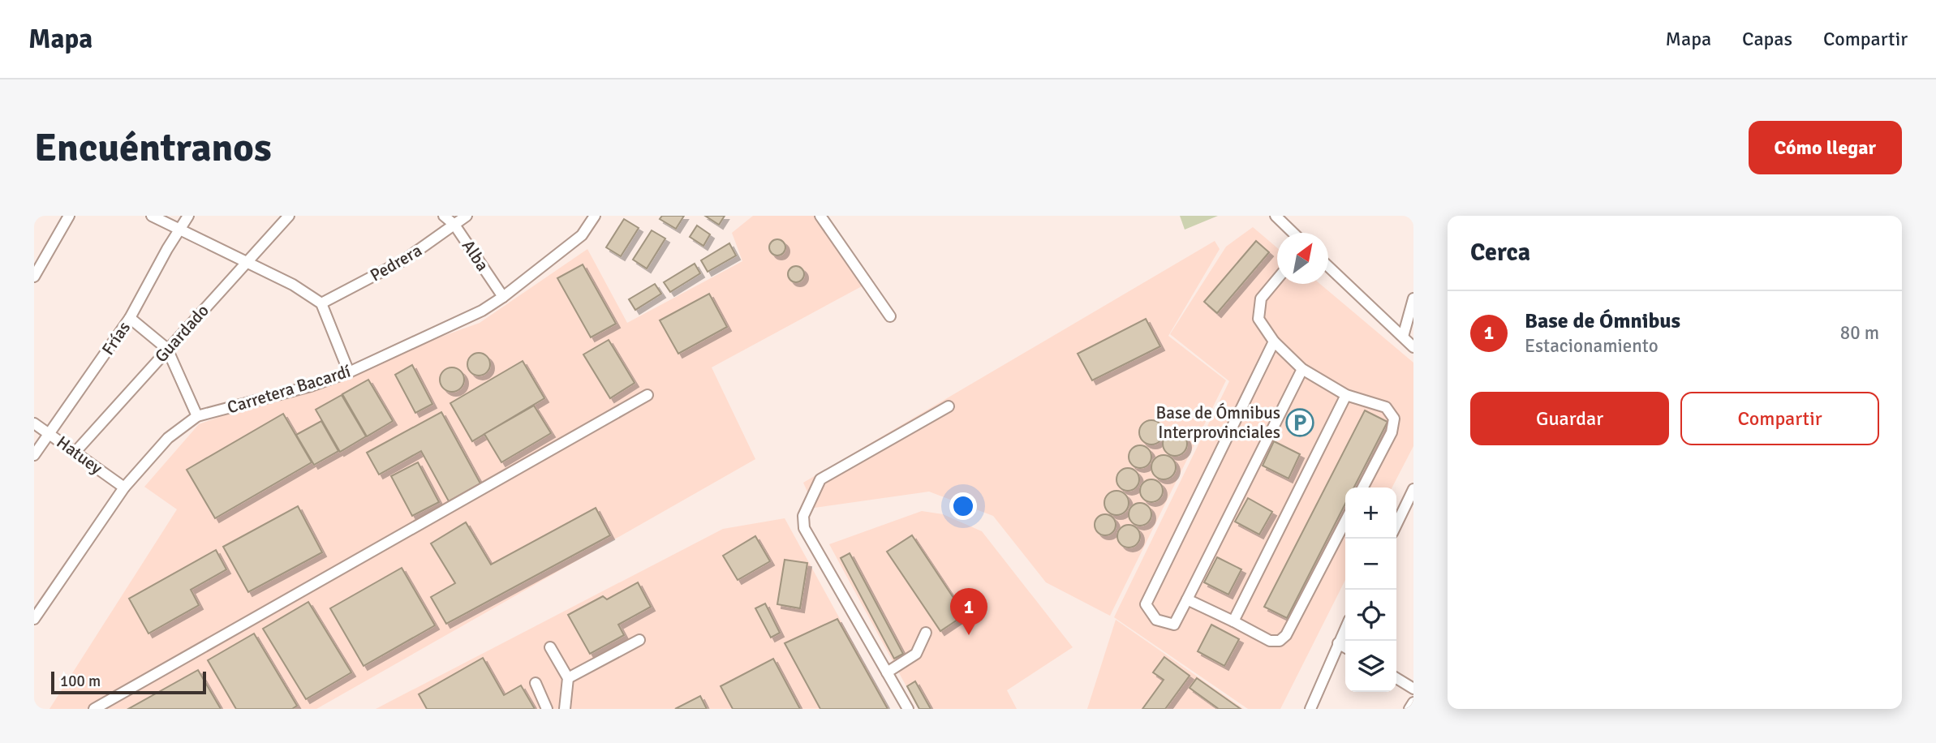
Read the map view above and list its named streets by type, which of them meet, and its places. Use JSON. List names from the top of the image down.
{
  "streets": {
    "street": [
      "Alba",
      "Pedrera",
      "Guardado",
      "Frías",
      "Carretera Bacardí",
      "Hatuey"
    ]
  },
  "crossings": [
    ["Alba", "Pedrera"],
    ["Alba", "Carretera Bacardí"],
    ["Guardado", "Hatuey"],
    ["Frías", "Hatuey"],
    ["Carretera Bacardí", "Hatuey"]
  ],
  "places": {
    "parking": ["Base de Ómnibus Interprovinciales"]
  },
  "scale_bar": "100 m",
  "north": "top right",
  "page": {
    "header": "Mapa",
    "nav": ["Mapa", "Capas", "Compartir"],
    "buttons": [
      "Cómo llegar",
      ["Guardar", "Compartir"]
    ],
    "title": "Encuéntranos",
    "heading": "Cerca",
    "list": [
      {
        "mark": "1",
        "name": "Base de Ómnibus",
        "note": "Estacionamiento",
        "value": "80 m"
      }
    ],
    "map_buttons": ["+", "−"],
    "pins": "1",
    "scale": "100 m"
  }
}
